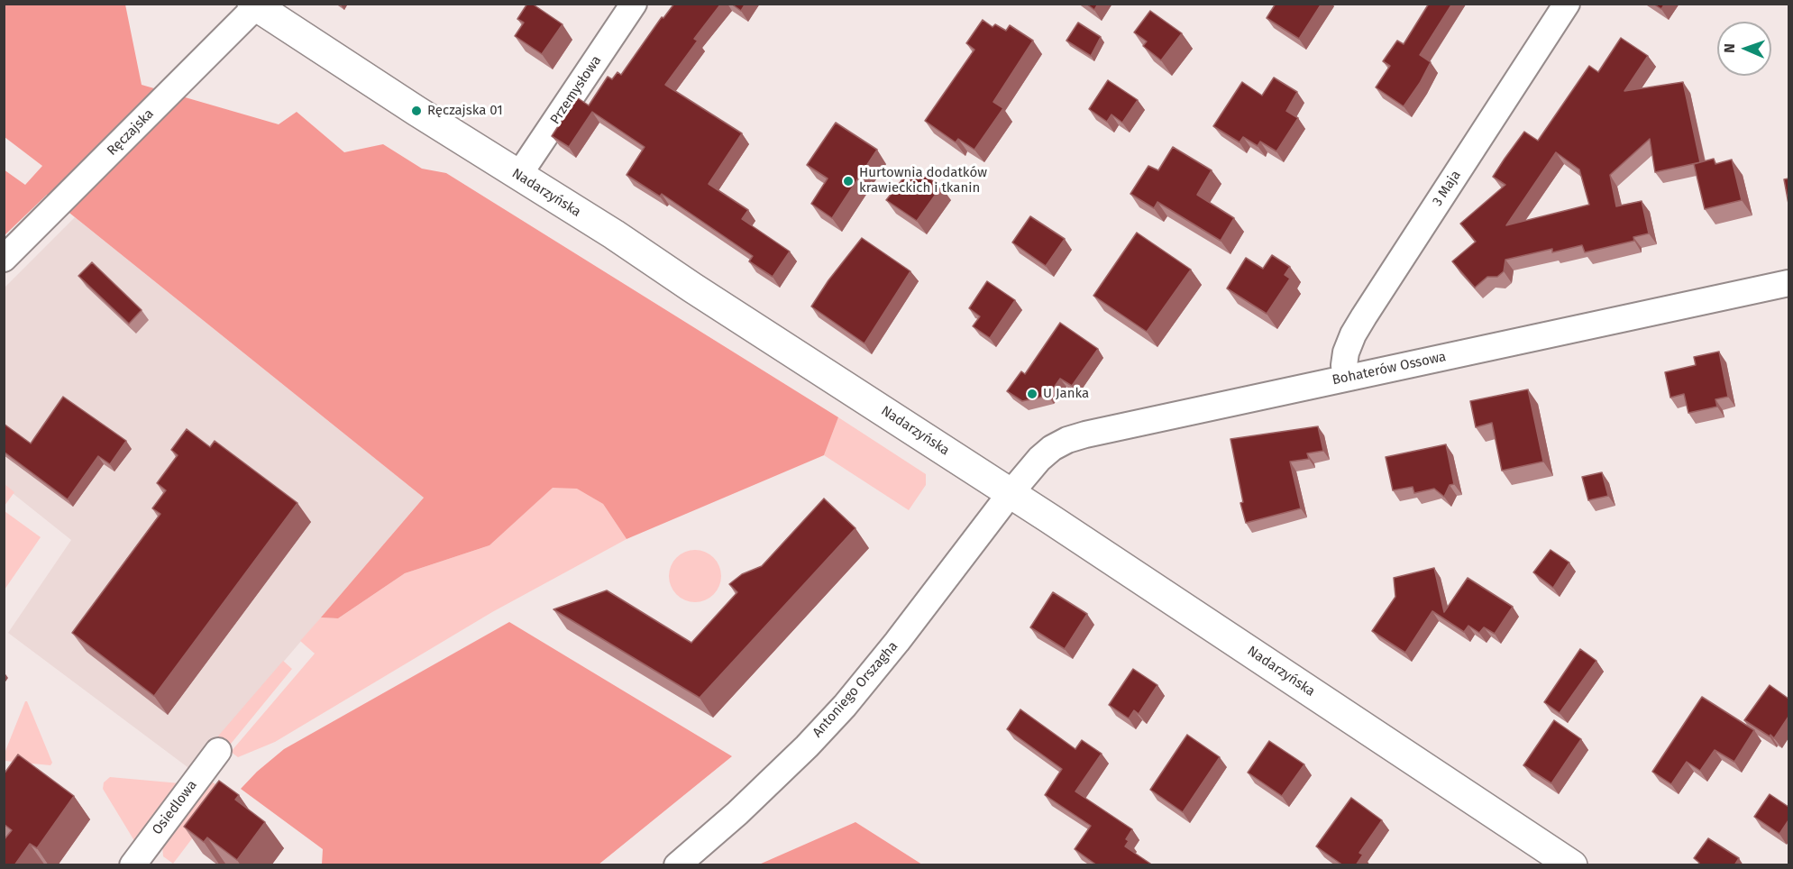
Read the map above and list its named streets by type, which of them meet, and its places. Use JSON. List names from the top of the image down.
{
  "streets": {
    "main road": ["Nadarzyńska"],
    "street": [
      "Przemysłowa",
      "Ręczajska",
      "3 Maja",
      "Bohaterów Ossowa",
      "Antoniego Orszagha",
      "Osiedlowa"
    ]
  },
  "crossings": [
    ["Przemysłowa", "Nadarzyńska"],
    ["Ręczajska", "Nadarzyńska"],
    ["3 Maja", "Bohaterów Ossowa"],
    ["Nadarzyńska", "Bohaterów Ossowa"],
    ["Nadarzyńska", "Antoniego Orszagha"],
    ["Bohaterów Ossowa", "Antoniego Orszagha"]
  ],
  "places": ["Ręczajska 01", "Hurtownia dodatków krawieckich i tkanin", "U Janka"],
  "north": "left"
}
